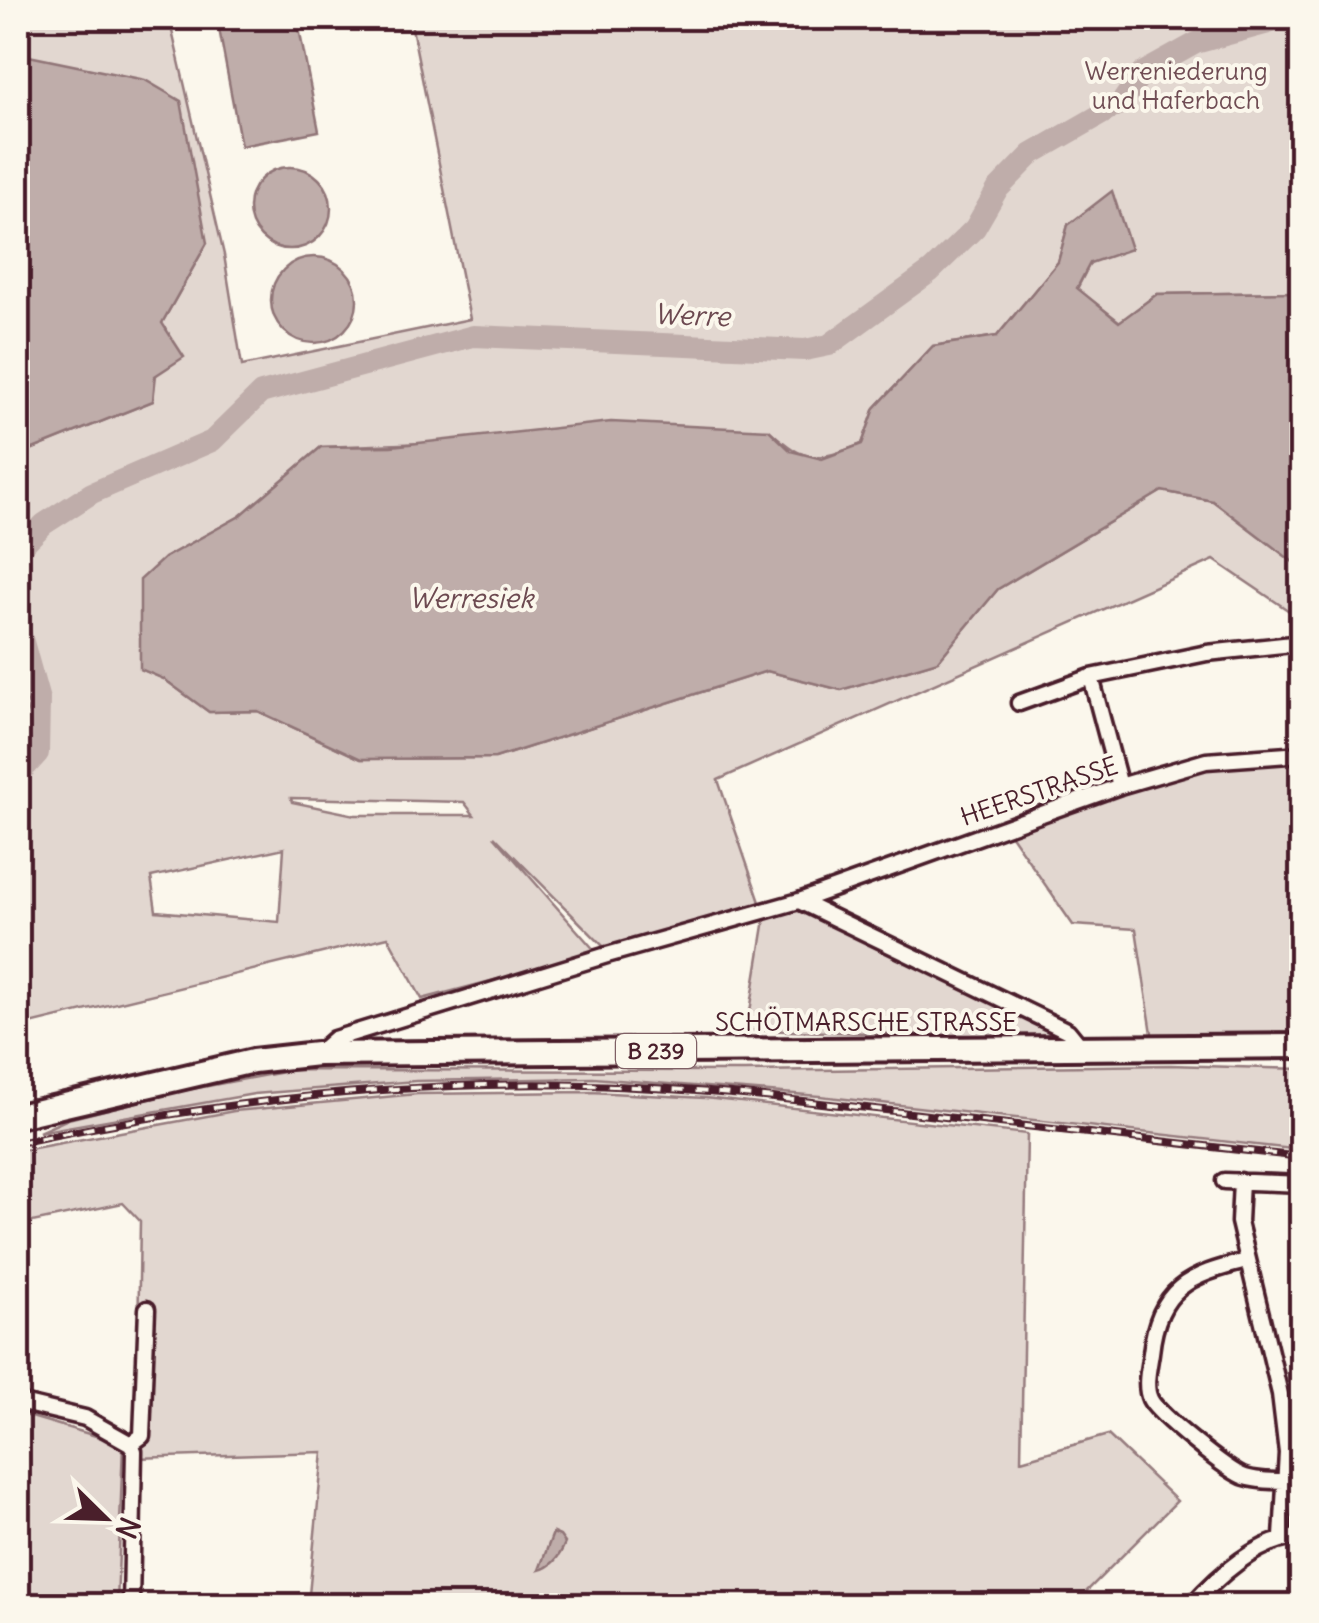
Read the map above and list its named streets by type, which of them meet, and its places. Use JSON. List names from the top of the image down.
{
  "streets": {
    "main road": ["SCHÖTMARSCHE STRASSE", "B 239"],
    "street": ["HEERSTRASSE"]
  },
  "crossings": [
    ["HEERSTRASSE", "SCHÖTMARSCHE STRASSE"]
  ],
  "water": ["Werre", "Werresiek"],
  "parks": ["Werreniederung und Haferbach"],
  "north": "bottom right"
}
